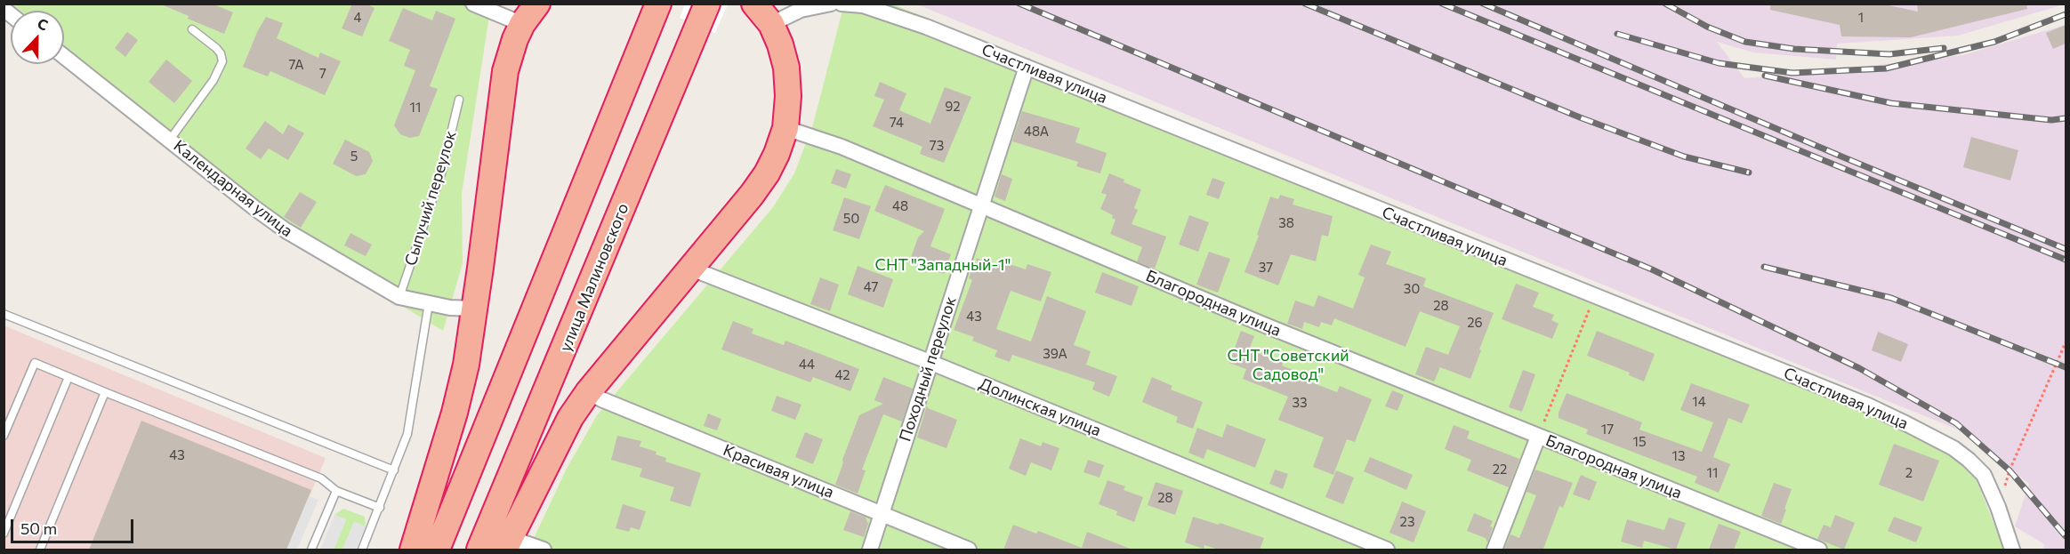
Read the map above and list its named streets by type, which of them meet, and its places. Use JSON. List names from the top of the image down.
{
  "streets": {
    "highway": ["улица Малиновского"],
    "street": [
      "Счастливая улица",
      "Календарная улица",
      "Благородная улица",
      "Походный переулок",
      "Долинская улица",
      "Красивая улица"
    ],
    "lane": ["Сыпучий переулок"]
  },
  "crossings": [
    ["Счастливая улица", "Походный переулок"],
    ["Календарная улица", "Сыпучий переулок"],
    ["Благородная улица", "Походный переулок"],
    ["Походный переулок", "Долинская улица"],
    ["Походный переулок", "Красивая улица"]
  ],
  "parks": ["СНТ \"Западный-1\"", "СНТ \"Советский Садовод\""],
  "house_numbers": [
    "4",
    "1",
    "7А",
    "7",
    "92",
    "11",
    "74",
    "48А",
    "73",
    "5",
    "48",
    "50",
    "38",
    "37",
    "47",
    "30",
    "28",
    "43",
    "26",
    "39А",
    "44",
    "42",
    "14",
    "33",
    "17",
    "15",
    "43",
    "13",
    "22",
    "11",
    "2",
    "28",
    "23"
  ],
  "scale_bar": "50 m",
  "north": "top"
}
